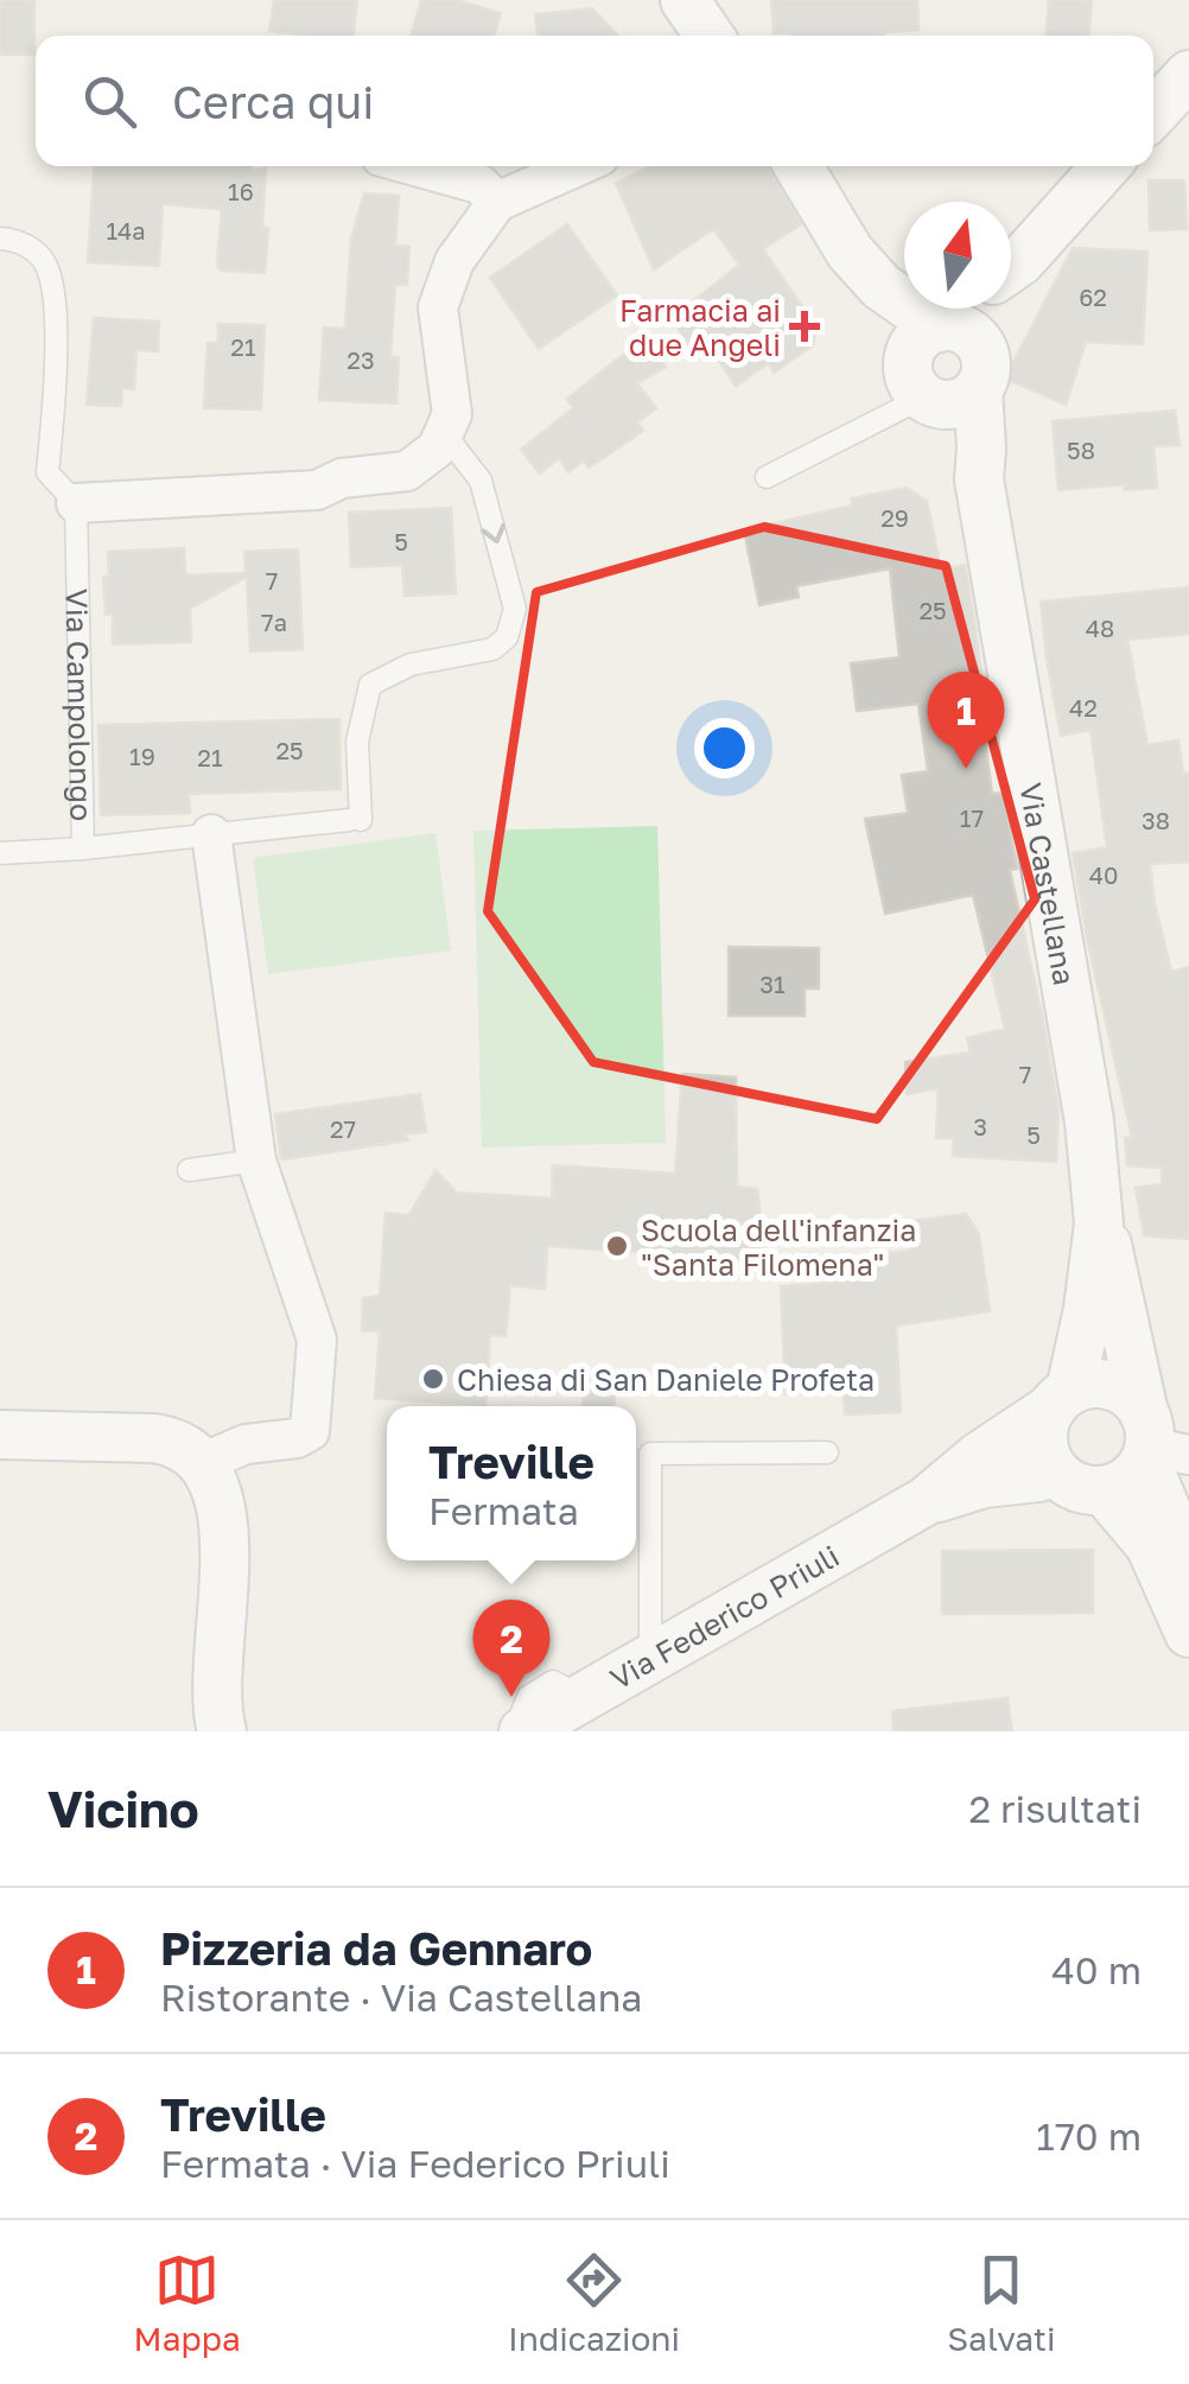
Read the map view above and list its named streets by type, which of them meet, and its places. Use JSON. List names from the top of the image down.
{
  "streets": {
    "street": ["Via Castellana", "Via Federico Priuli"],
    "lane": ["Via Campolongo"]
  },
  "places": {
    "health": ["Farmacia ai due Angeli"],
    "other": ["Scuola dell'infanzia \"Santa Filomena\"", "Chiesa di San Daniele Profeta"]
  },
  "house_numbers": [
    "16",
    "14a",
    "62",
    "21",
    "23",
    "58",
    "29",
    "5",
    "7",
    "25",
    "7a",
    "48",
    "42",
    "25",
    "19",
    "21",
    "17",
    "38",
    "40",
    "31",
    "7",
    "3",
    "27",
    "5"
  ],
  "north": "top",
  "page": {
    "search": "Cerca qui",
    "pins": ["1", "2"],
    "popup": ["Treville", "Fermata"],
    "heading": ["Vicino", "2 risultati"],
    "list": [
      {
        "mark": "1",
        "name": "Pizzeria da Gennaro",
        "note": "Ristorante · Via Castellana",
        "value": "40 m"
      },
      {
        "mark": "2",
        "name": "Treville",
        "note": "Fermata · Via Federico Priuli",
        "value": "170 m"
      }
    ],
    "nav": ["Mappa", "Indicazioni", "Salvati"]
  }
}
